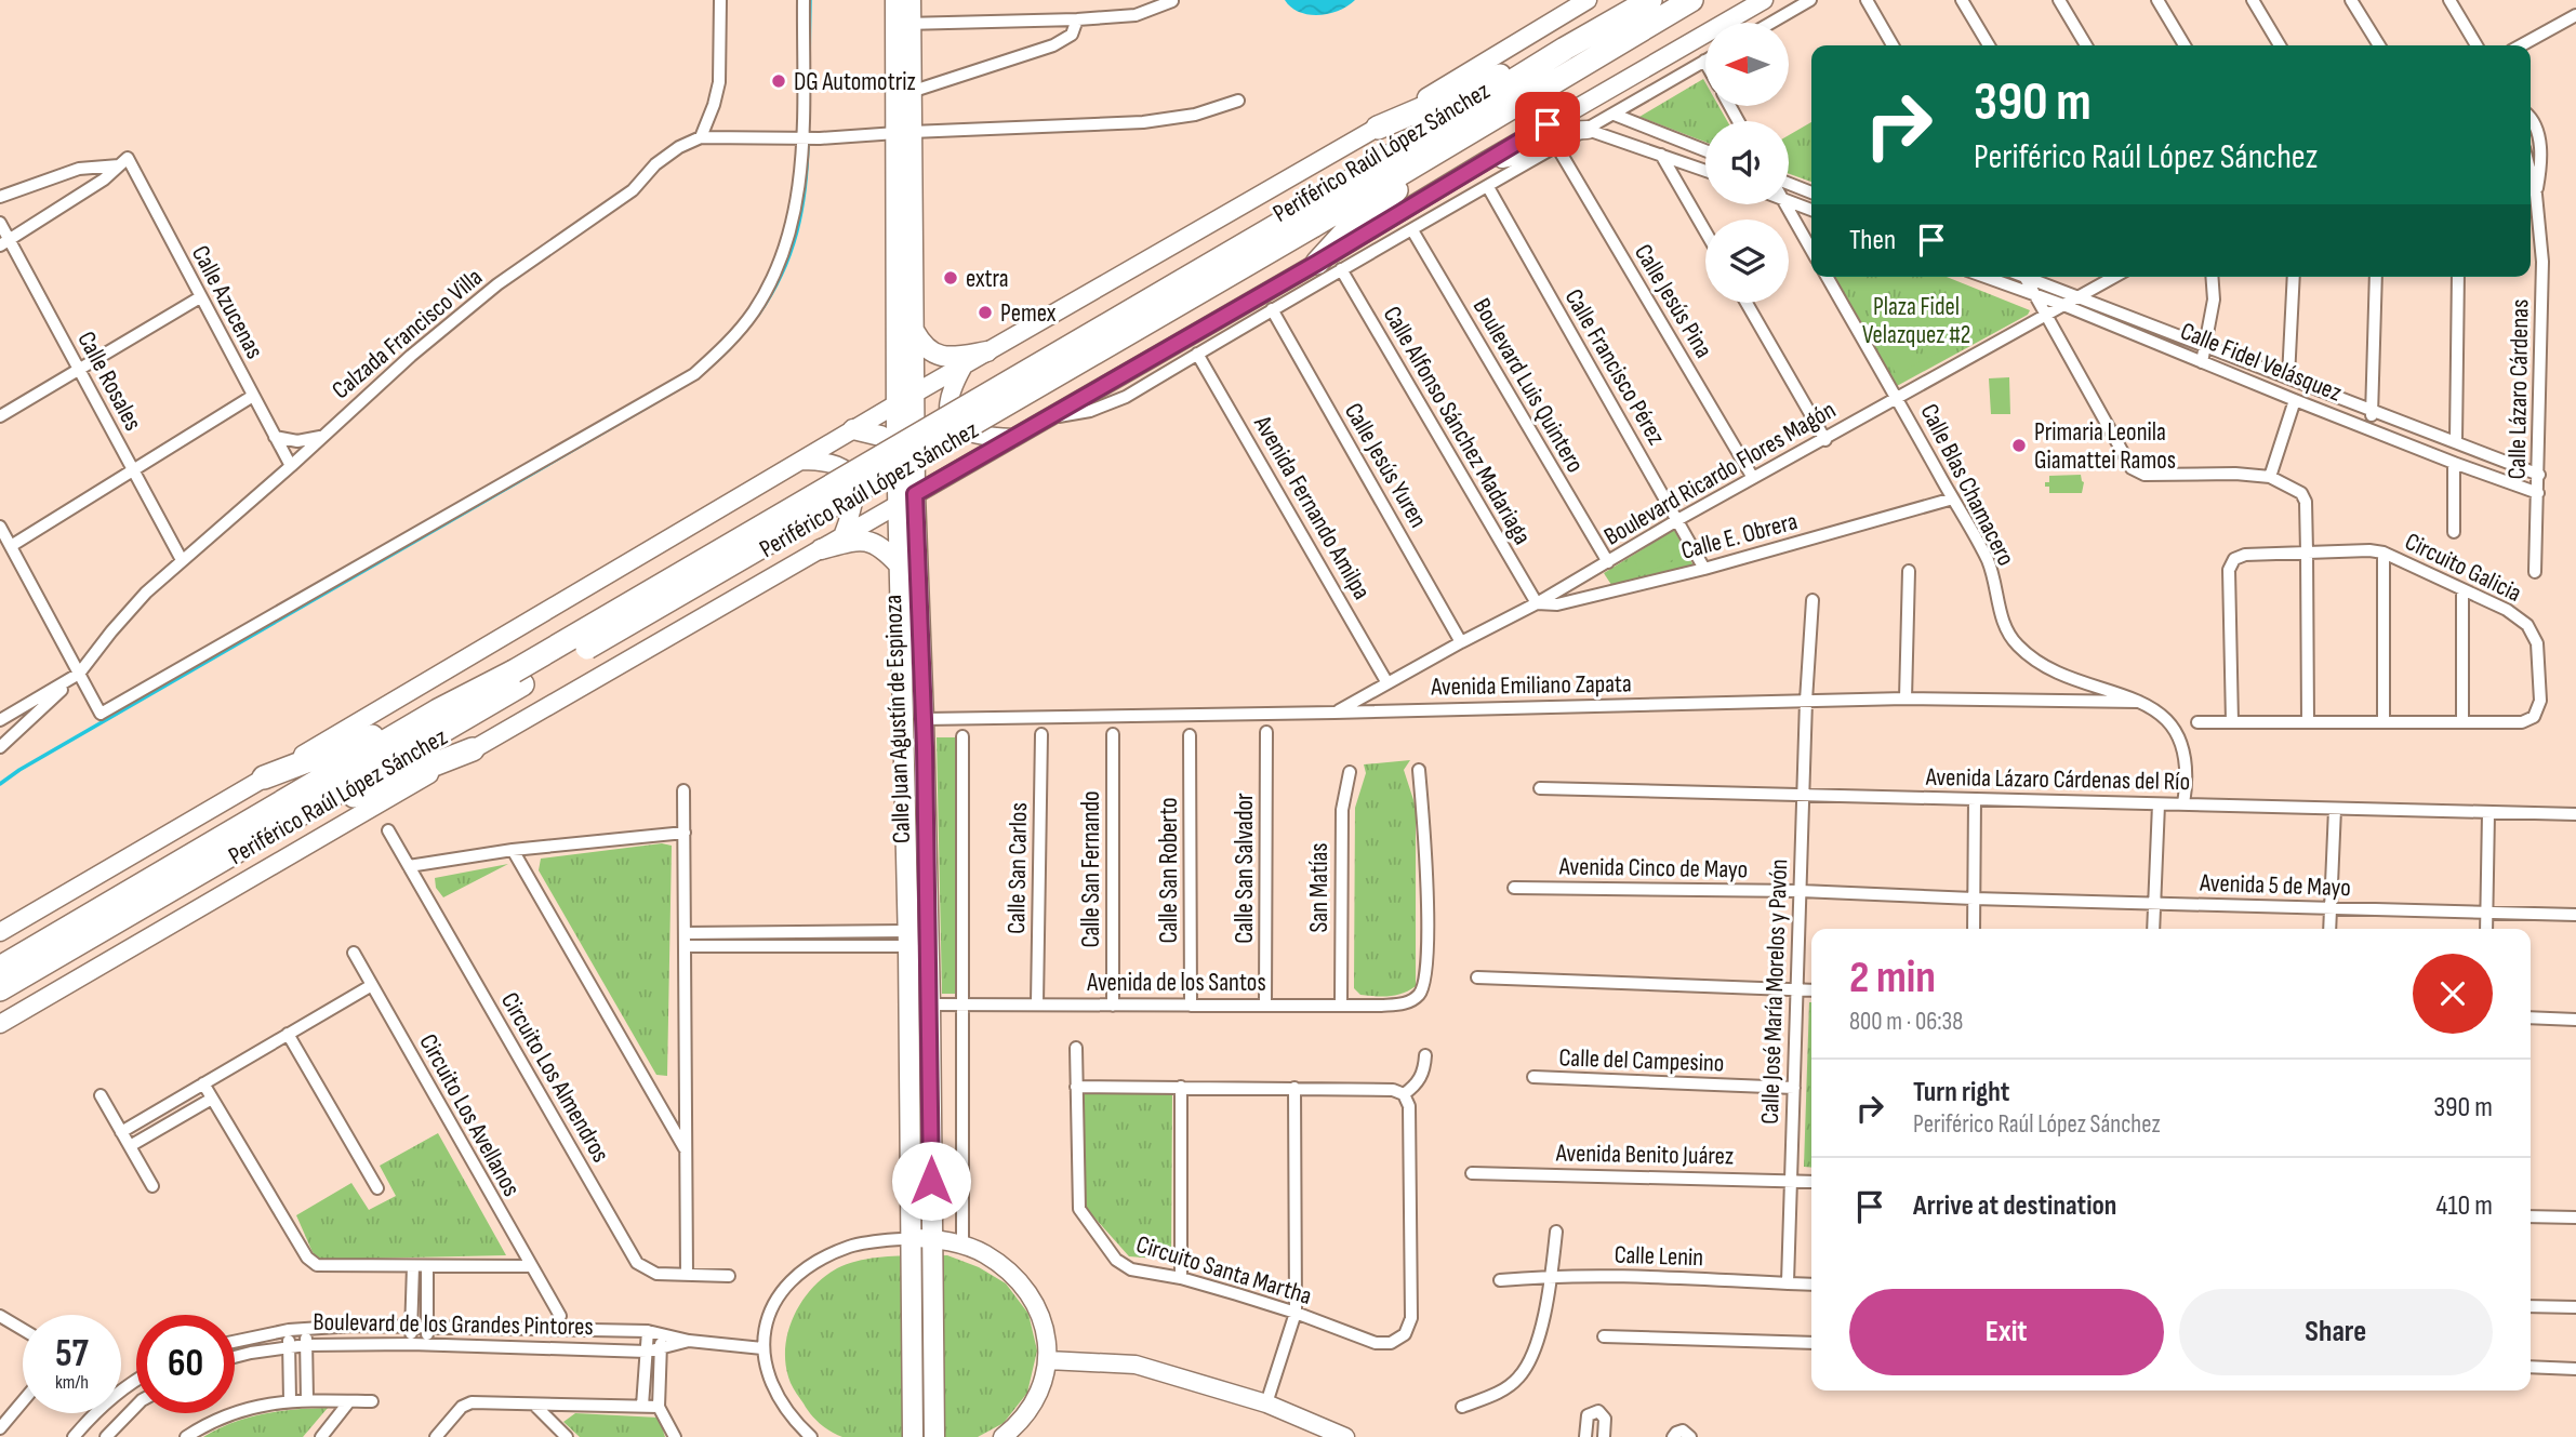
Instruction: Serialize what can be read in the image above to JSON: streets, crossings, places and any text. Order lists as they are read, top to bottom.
{
  "streets": {
    "highway": ["Periférico Raúl López Sánchez"],
    "main road": ["Calle Juan Agustín de Espinoza"],
    "street": [
      "Calle Jesús Pina",
      "Calle Azucenas",
      "Calzada Francisco Villa",
      "Calle Fidel Velásquez",
      "Calle Francisco Pérez",
      "Calle Rosales",
      "Boulevard Luis Quintero",
      "Calle Lázaro Cárdenas",
      "Calle Alfonso Sánchez Madariaga",
      "Calle Jesús Yuren",
      "Boulevard Ricardo Flores Magón",
      "Calle Blas Chamacero",
      "Avenida Fernando Amilpa",
      "Calle E. Obrera",
      "Circuito Galicia",
      "Avenida Emiliano Zapata",
      "Avenida Lázaro Cárdenas del Río",
      "Avenida Cinco de Mayo",
      "Calle San Carlos",
      "Calle San Salvador",
      "Calle San Fernando",
      "Calle San Roberto",
      "Avenida 5 de Mayo",
      "San Matías",
      "Avenida de los Santos",
      "Calle José María Morelos y Pavón",
      "Calle del Campesino",
      "Circuito Los Almendros",
      "Circuito Los Avellanos",
      "Avenida Benito Juárez",
      "Calle Lenin",
      "Circuito Santa Martha",
      "Boulevard de los Grandes Pintores"
    ]
  },
  "crossings": [
    ["Periférico Raúl López Sánchez", "Calle Juan Agustín de Espinoza"],
    ["Calle Jesús Pina", "Boulevard Ricardo Flores Magón"],
    ["Calle Azucenas", "Calzada Francisco Villa"],
    ["Calzada Francisco Villa", "Calle Rosales"],
    ["Calzada Francisco Villa", "Calle Juan Agustín de Espinoza"],
    ["Calle Fidel Velásquez", "Calle Lázaro Cárdenas"],
    ["Calle Fidel Velásquez", "Boulevard Ricardo Flores Magón"],
    ["Calle Francisco Pérez", "Boulevard Ricardo Flores Magón"],
    ["Calle Francisco Pérez", "Calle E. Obrera"],
    ["Boulevard Luis Quintero", "Boulevard Ricardo Flores Magón"],
    ["Calle Alfonso Sánchez Madariaga", "Boulevard Ricardo Flores Magón"],
    ["Calle Alfonso Sánchez Madariaga", "Calle E. Obrera"],
    ["Calle Jesús Yuren", "Boulevard Ricardo Flores Magón"],
    ["Boulevard Ricardo Flores Magón", "Calle Blas Chamacero"],
    ["Boulevard Ricardo Flores Magón", "Avenida Fernando Amilpa"],
    ["Boulevard Ricardo Flores Magón", "Calle E. Obrera"],
    ["Boulevard Ricardo Flores Magón", "Avenida Emiliano Zapata"],
    ["Calle Blas Chamacero", "Calle E. Obrera"],
    ["Calle Blas Chamacero", "Avenida Emiliano Zapata"],
    ["Calle Blas Chamacero", "Avenida Lázaro Cárdenas del Río"],
    ["Avenida Emiliano Zapata", "Calle Juan Agustín de Espinoza"],
    ["Avenida Emiliano Zapata", "Calle José María Morelos y Pavón"],
    ["Calle Juan Agustín de Espinoza", "Avenida de los Santos"],
    ["Avenida Lázaro Cárdenas del Río", "Calle José María Morelos y Pavón"],
    ["Avenida Cinco de Mayo", "Avenida 5 de Mayo"],
    ["Avenida Cinco de Mayo", "Calle José María Morelos y Pavón"],
    ["Calle San Carlos", "Avenida de los Santos"],
    ["Calle San Salvador", "Avenida de los Santos"],
    ["Calle San Fernando", "Avenida de los Santos"],
    ["Calle San Roberto", "Avenida de los Santos"],
    ["San Matías", "Avenida de los Santos"],
    ["Calle José María Morelos y Pavón", "Calle del Campesino"],
    ["Calle José María Morelos y Pavón", "Avenida Benito Juárez"],
    ["Calle José María Morelos y Pavón", "Calle Lenin"]
  ],
  "parks": ["Plaza Fidel Velazquez #2"],
  "places": [
    "DG Automotriz",
    "extra",
    "Pemex",
    "Primaria Leonila Giamattei Ramos"
  ],
  "north": "left",
  "page": {
    "turn": ["390 m", "Periférico Raúl López Sánchez"],
    "then": "Then",
    "heading": ["2 min", "800 m · 06:38"],
    "list": [
      {
        "name": "Turn right",
        "note": "Periférico Raúl López Sánchez",
        "value": "390 m"
      },
      {
        "name": "Arrive at destination",
        "value": "410 m"
      }
    ],
    "buttons": ["Exit", "Share"],
    "speed": "57 km/h",
    "limit": "60"
  }
}
